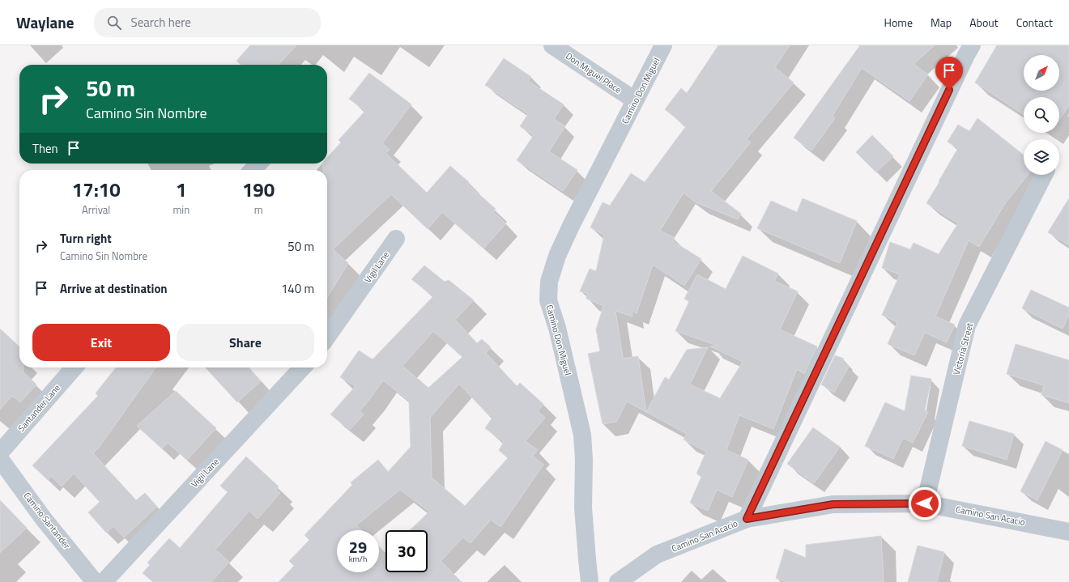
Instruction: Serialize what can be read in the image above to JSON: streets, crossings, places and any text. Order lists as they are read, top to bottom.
{
  "streets": {
    "street": [
      "Don Miguel Place",
      "Camino Don Miguel",
      "Vigil Lane",
      "Victoria Street",
      "Santander Lane",
      "Camino San Acacio",
      "Camino Santander"
    ]
  },
  "crossings": [
    ["Don Miguel Place", "Camino Don Miguel"],
    ["Victoria Street", "Camino San Acacio"]
  ],
  "north": "top right",
  "page": {
    "header": "Waylane",
    "search": "Search here",
    "nav": [
      "Home",
      "Map",
      "About",
      "Contact"
    ],
    "turn": ["50 m", "Camino Sin Nombre"],
    "then": "Then",
    "eta": [
      "17:10",
      "Arrival",
      "1",
      "min",
      "190",
      "m"
    ],
    "list": [
      {
        "name": "Turn right",
        "note": "Camino Sin Nombre",
        "value": "50 m"
      },
      {
        "name": "Arrive at destination",
        "value": "140 m"
      }
    ],
    "buttons": ["Exit", "Share"],
    "speed": "29 km/h",
    "limit": "30"
  }
}
